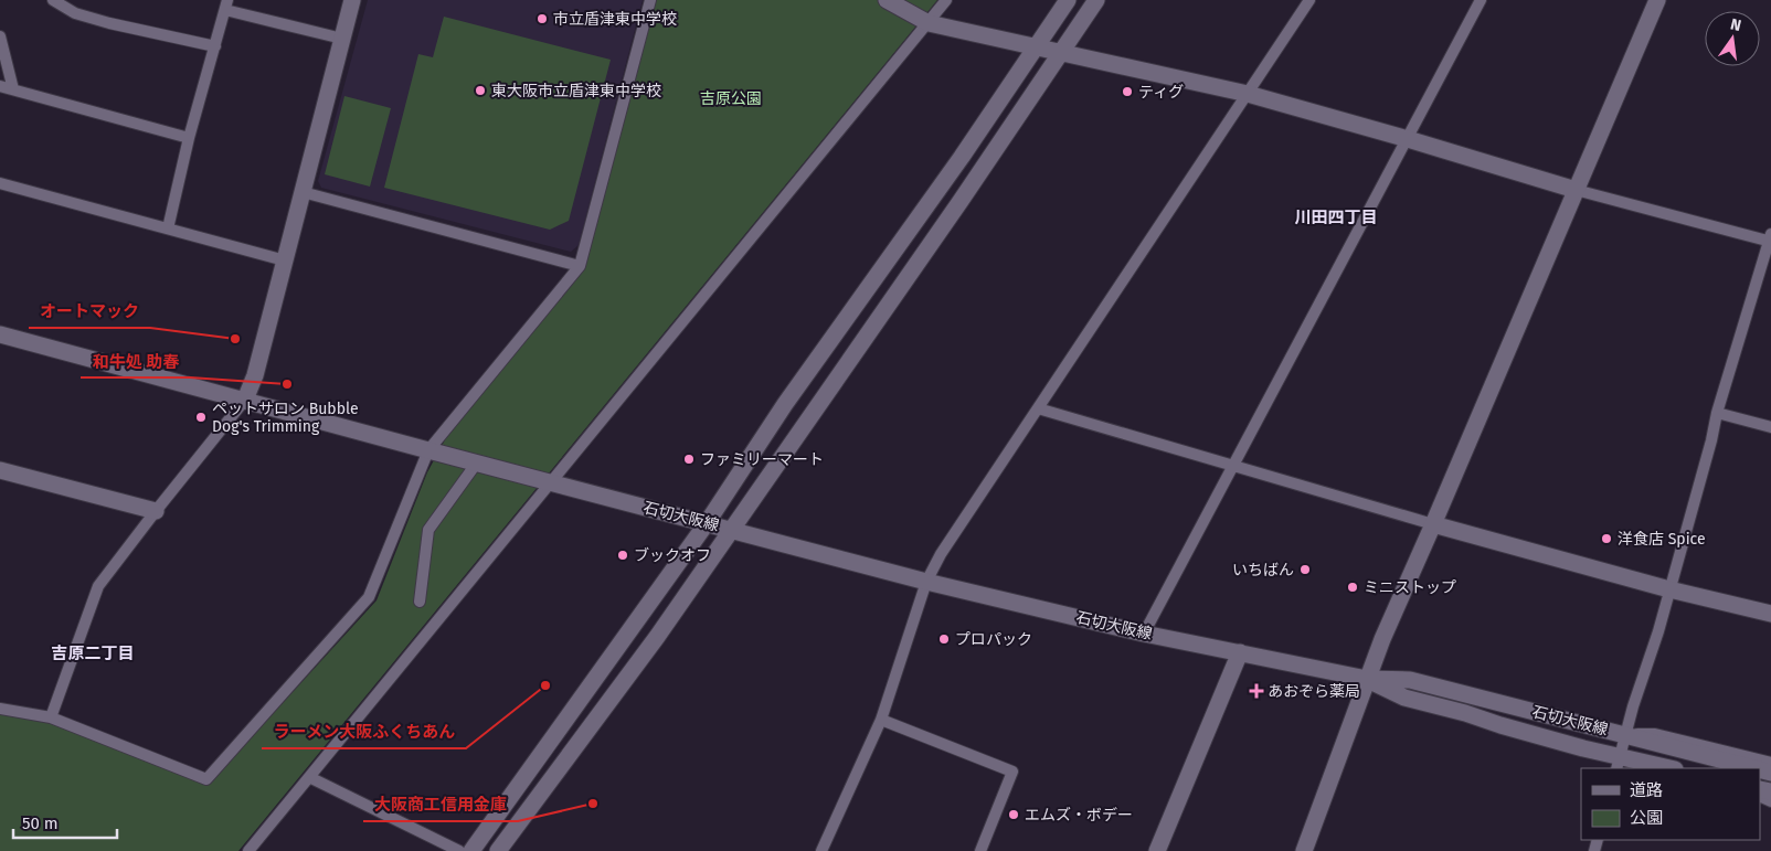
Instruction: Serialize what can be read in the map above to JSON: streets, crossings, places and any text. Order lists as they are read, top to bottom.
{
  "streets": {
    "street": ["石切大阪線"]
  },
  "districts": ["川田四丁目", "吉原二丁目"],
  "parks": ["吉原公園"],
  "places": {
    "other": [
      "市立盾津東中学校",
      "東大阪市立盾津東中学校",
      "ティグ",
      "オートマック",
      "和牛処 助春",
      "ペットサロン Bubble Dog's Trimming",
      "ファミリーマート",
      "洋食店 Spice",
      "ブックオフ",
      "いちばん",
      "ミニストップ",
      "プロパック",
      "ラーメン大阪ふくちあん",
      "大阪商工信用金庫",
      "エムズ・ボデー"
    ],
    "health": ["あおぞら薬局"]
  },
  "legend": ["道路", "公園"],
  "scale_bar": "50 m",
  "north": "top"
}
